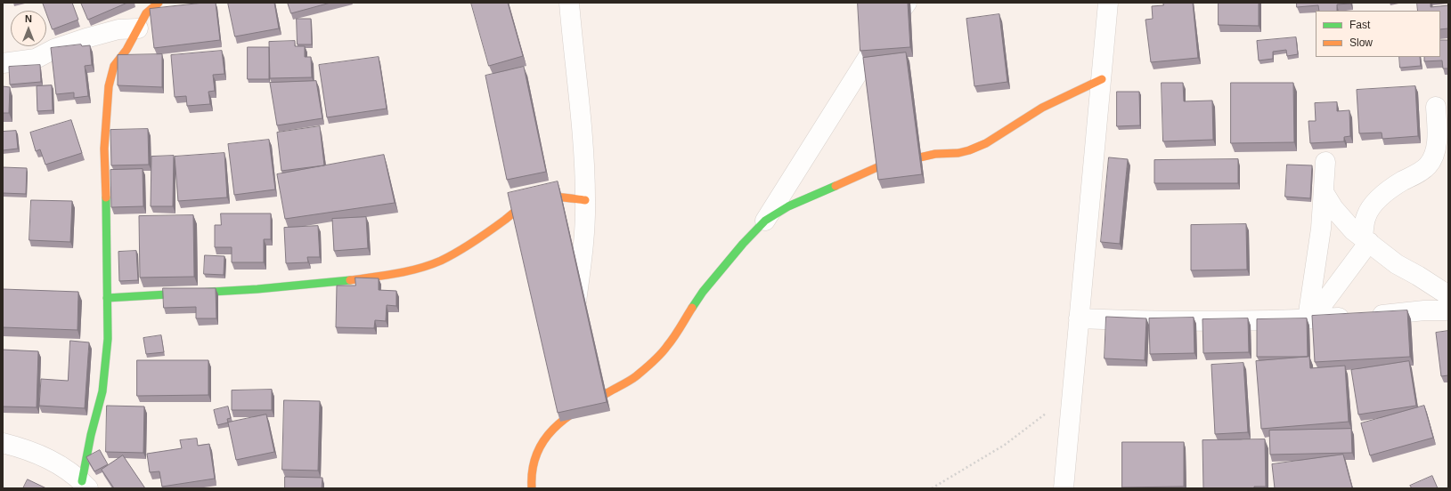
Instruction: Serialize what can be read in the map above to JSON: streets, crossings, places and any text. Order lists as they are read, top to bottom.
{
  "legend": ["Fast", "Slow"],
  "north": "top"
}
